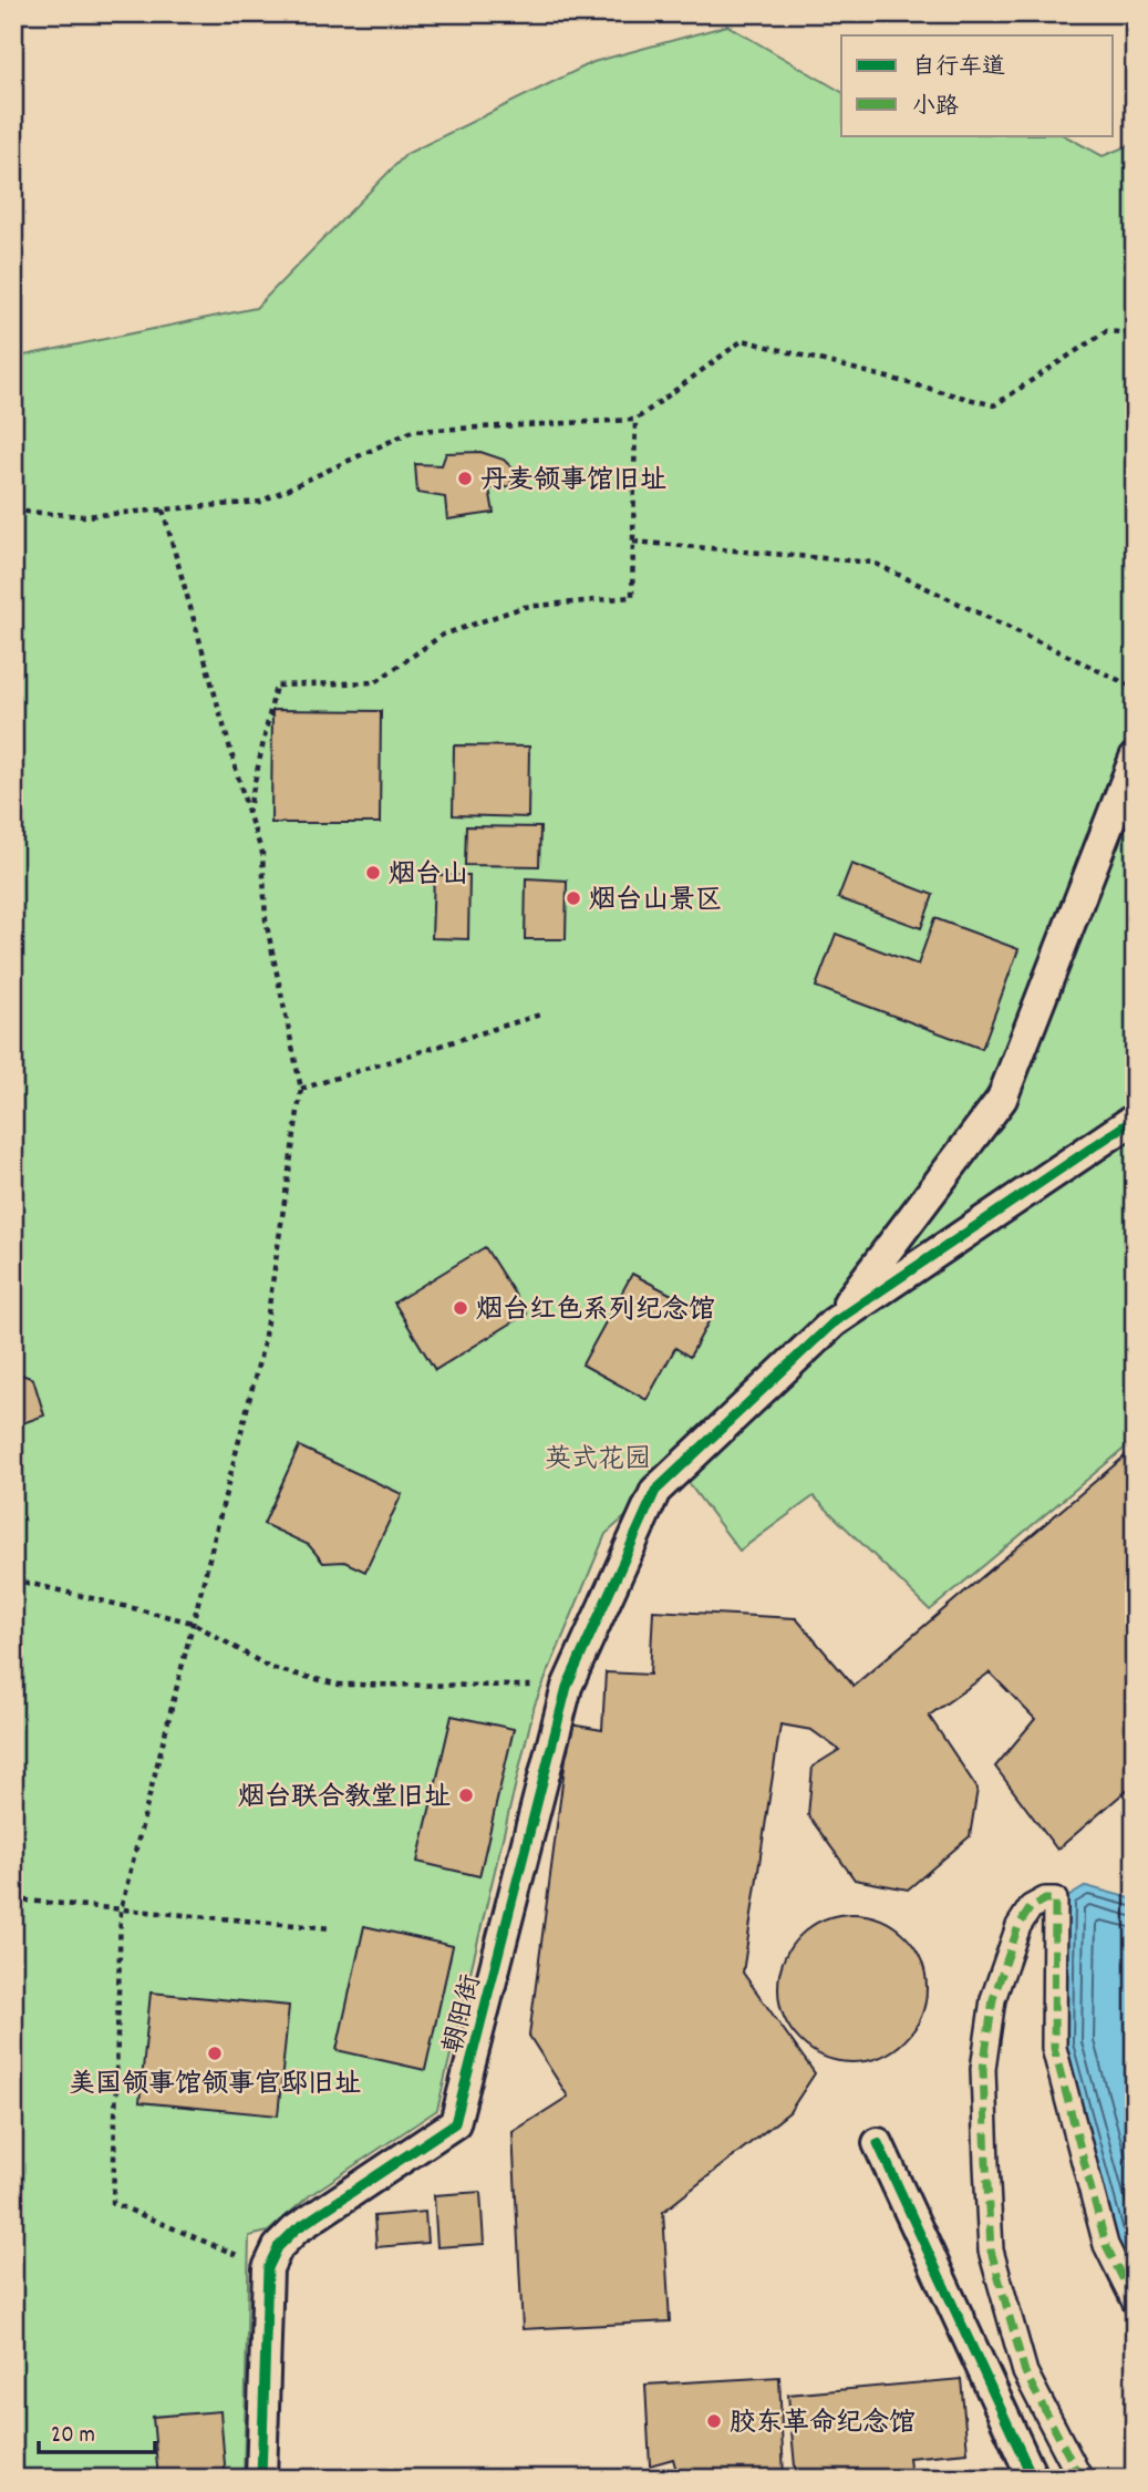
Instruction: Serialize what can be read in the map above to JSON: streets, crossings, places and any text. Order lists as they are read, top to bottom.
{
  "streets": {
    "street": ["朝阳街"]
  },
  "parks": ["英式花园"],
  "places": [
    "丹麦领事馆旧址",
    "烟台山",
    "烟台山景区",
    "烟台红色系列纪念馆",
    "烟台联合教堂旧址",
    "美国领事馆领事官邸旧址",
    "胶东革命纪念馆"
  ],
  "legend": ["自行车道", "小路"],
  "scale_bar": "20 m"
}
